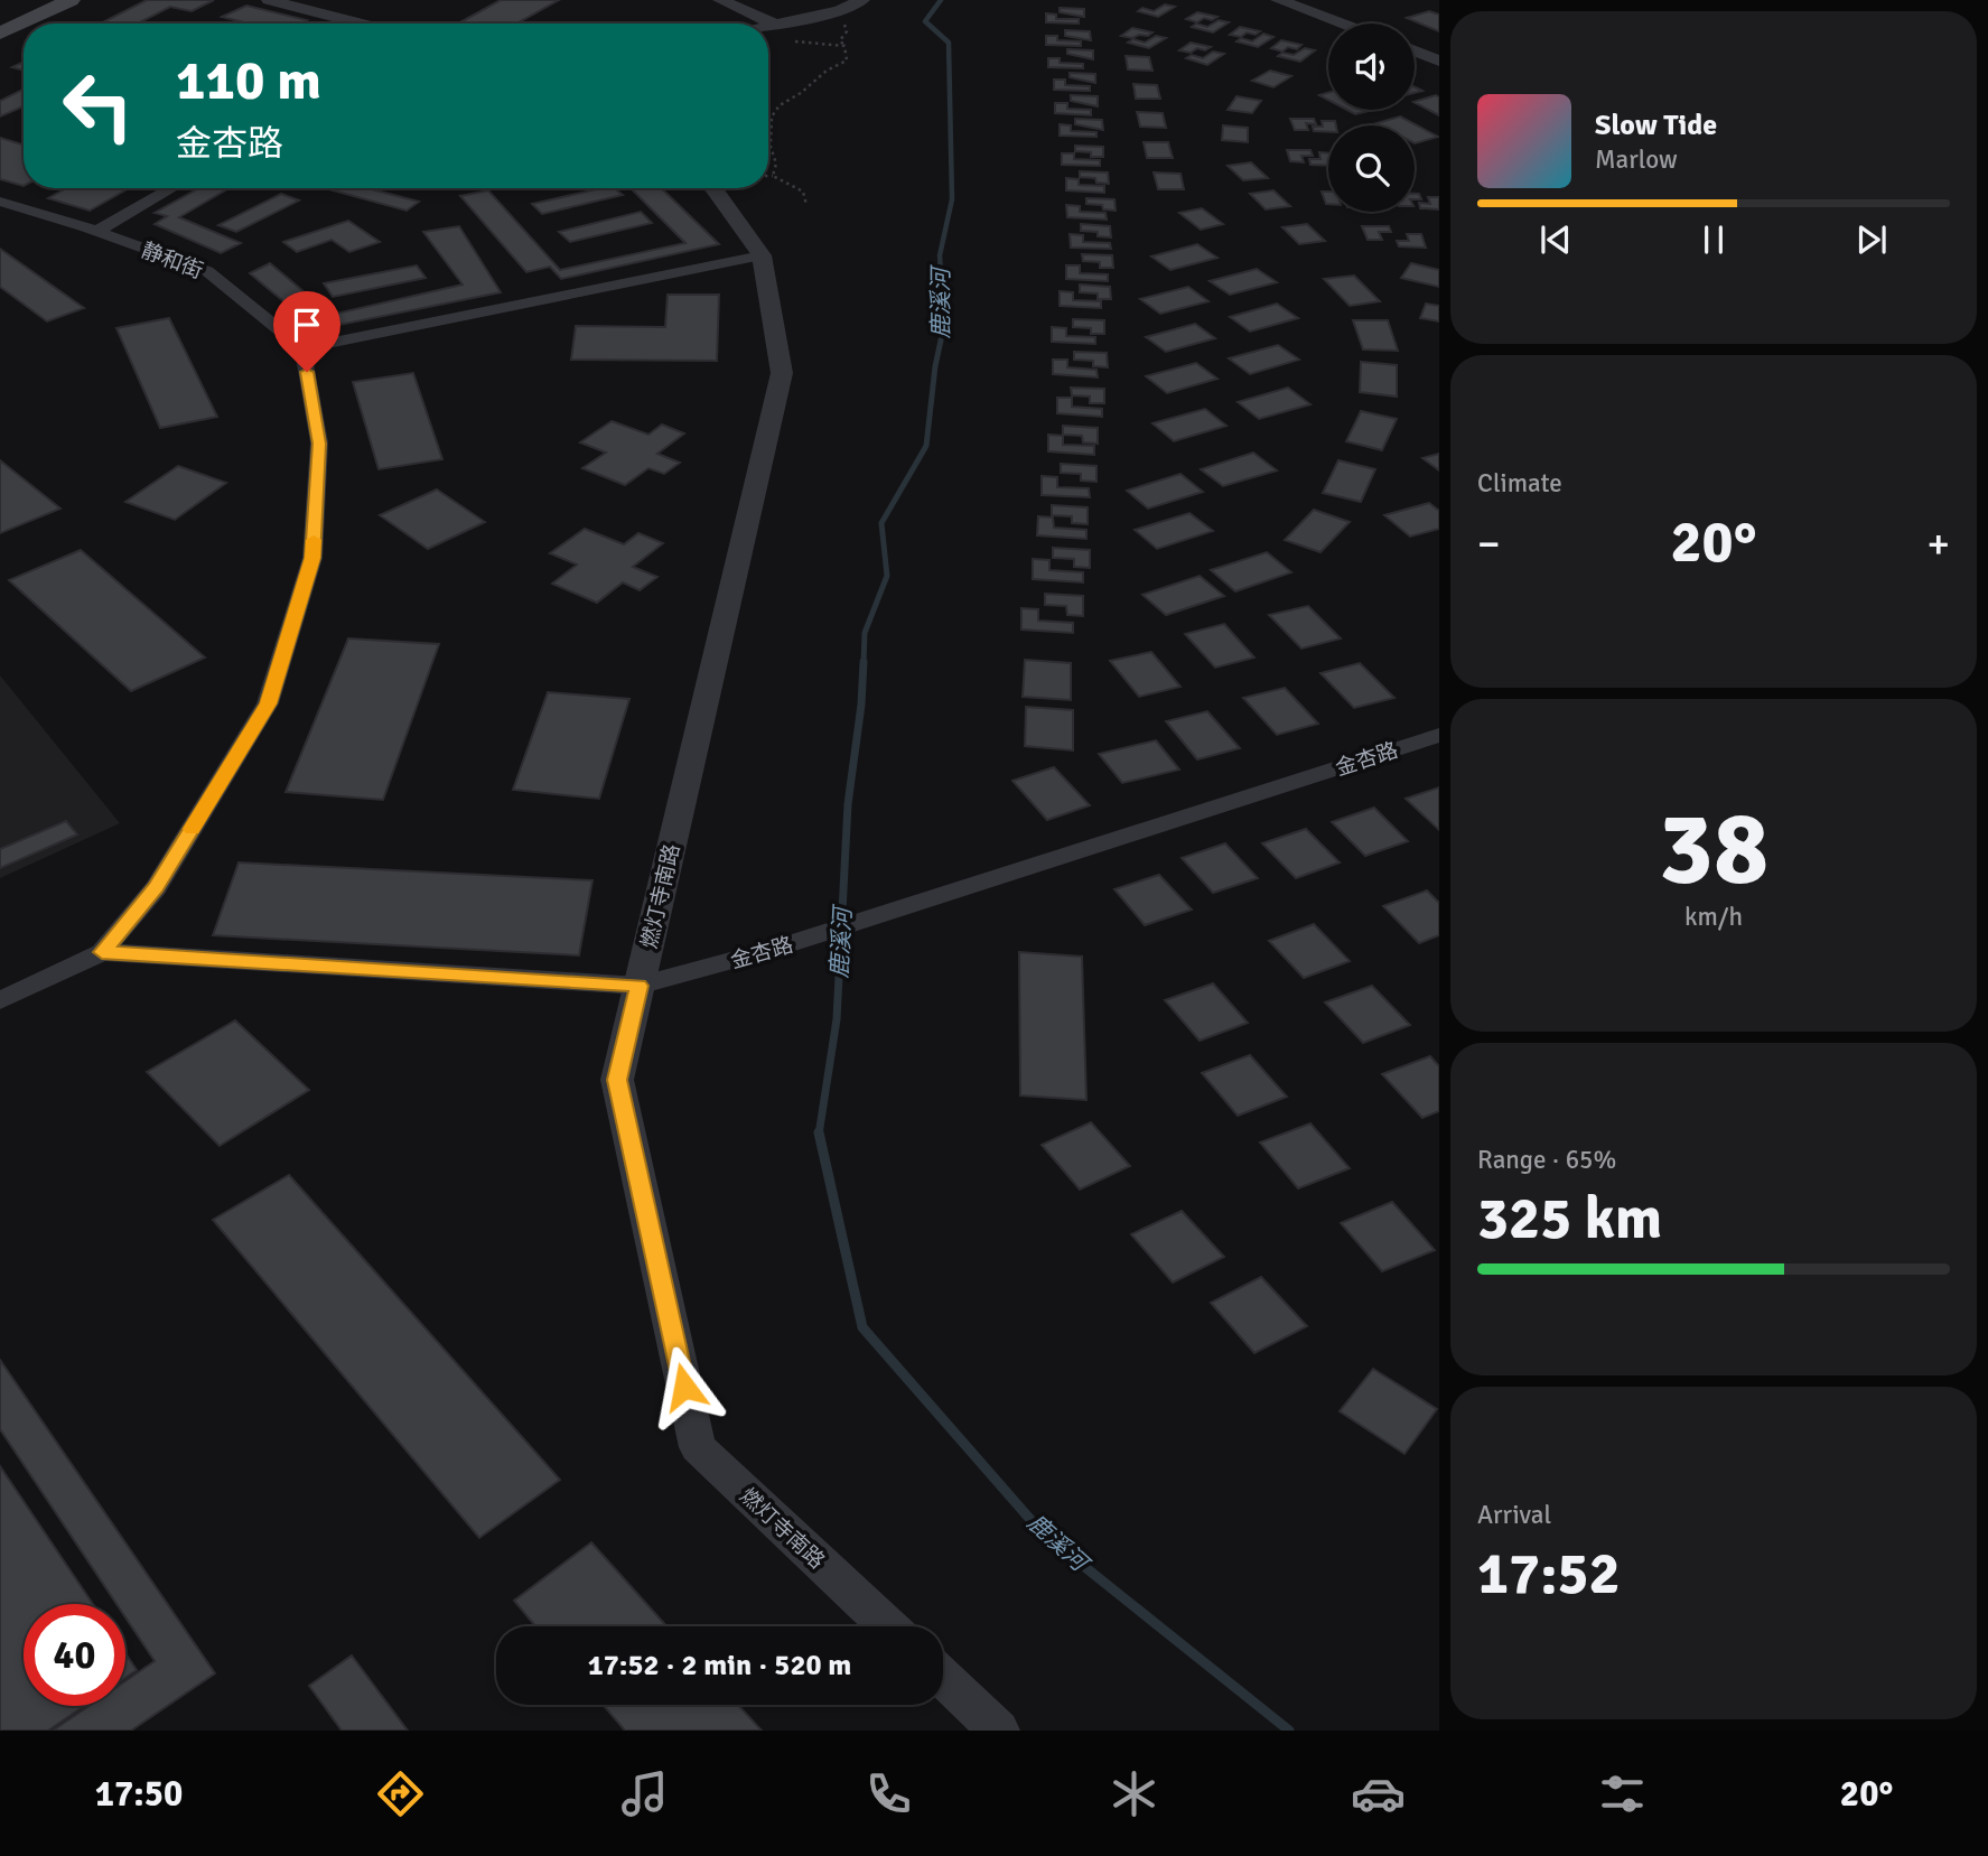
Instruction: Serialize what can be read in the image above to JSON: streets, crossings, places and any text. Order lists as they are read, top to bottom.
{
  "streets": {
    "street": ["静和街", "金杏路", "燃灯寺南路"]
  },
  "crossings": [
    ["金杏路", "燃灯寺南路"]
  ],
  "water": ["鹿溪河"],
  "page": {
    "turn": ["110 m", "金杏路"],
    "song": ["Slow Tide", "Marlow"],
    "tile": [
      "Climate",
      ["38", "km/h"],
      ["Range · 65%", "325 km"],
      ["Arrival", "17:52"]
    ],
    "heat": ["−", "20°", "+"],
    "limit": "40",
    "trip": "17:52 · 2 min · 520 m",
    "tabs": ["17:50", "20°"]
  }
}
